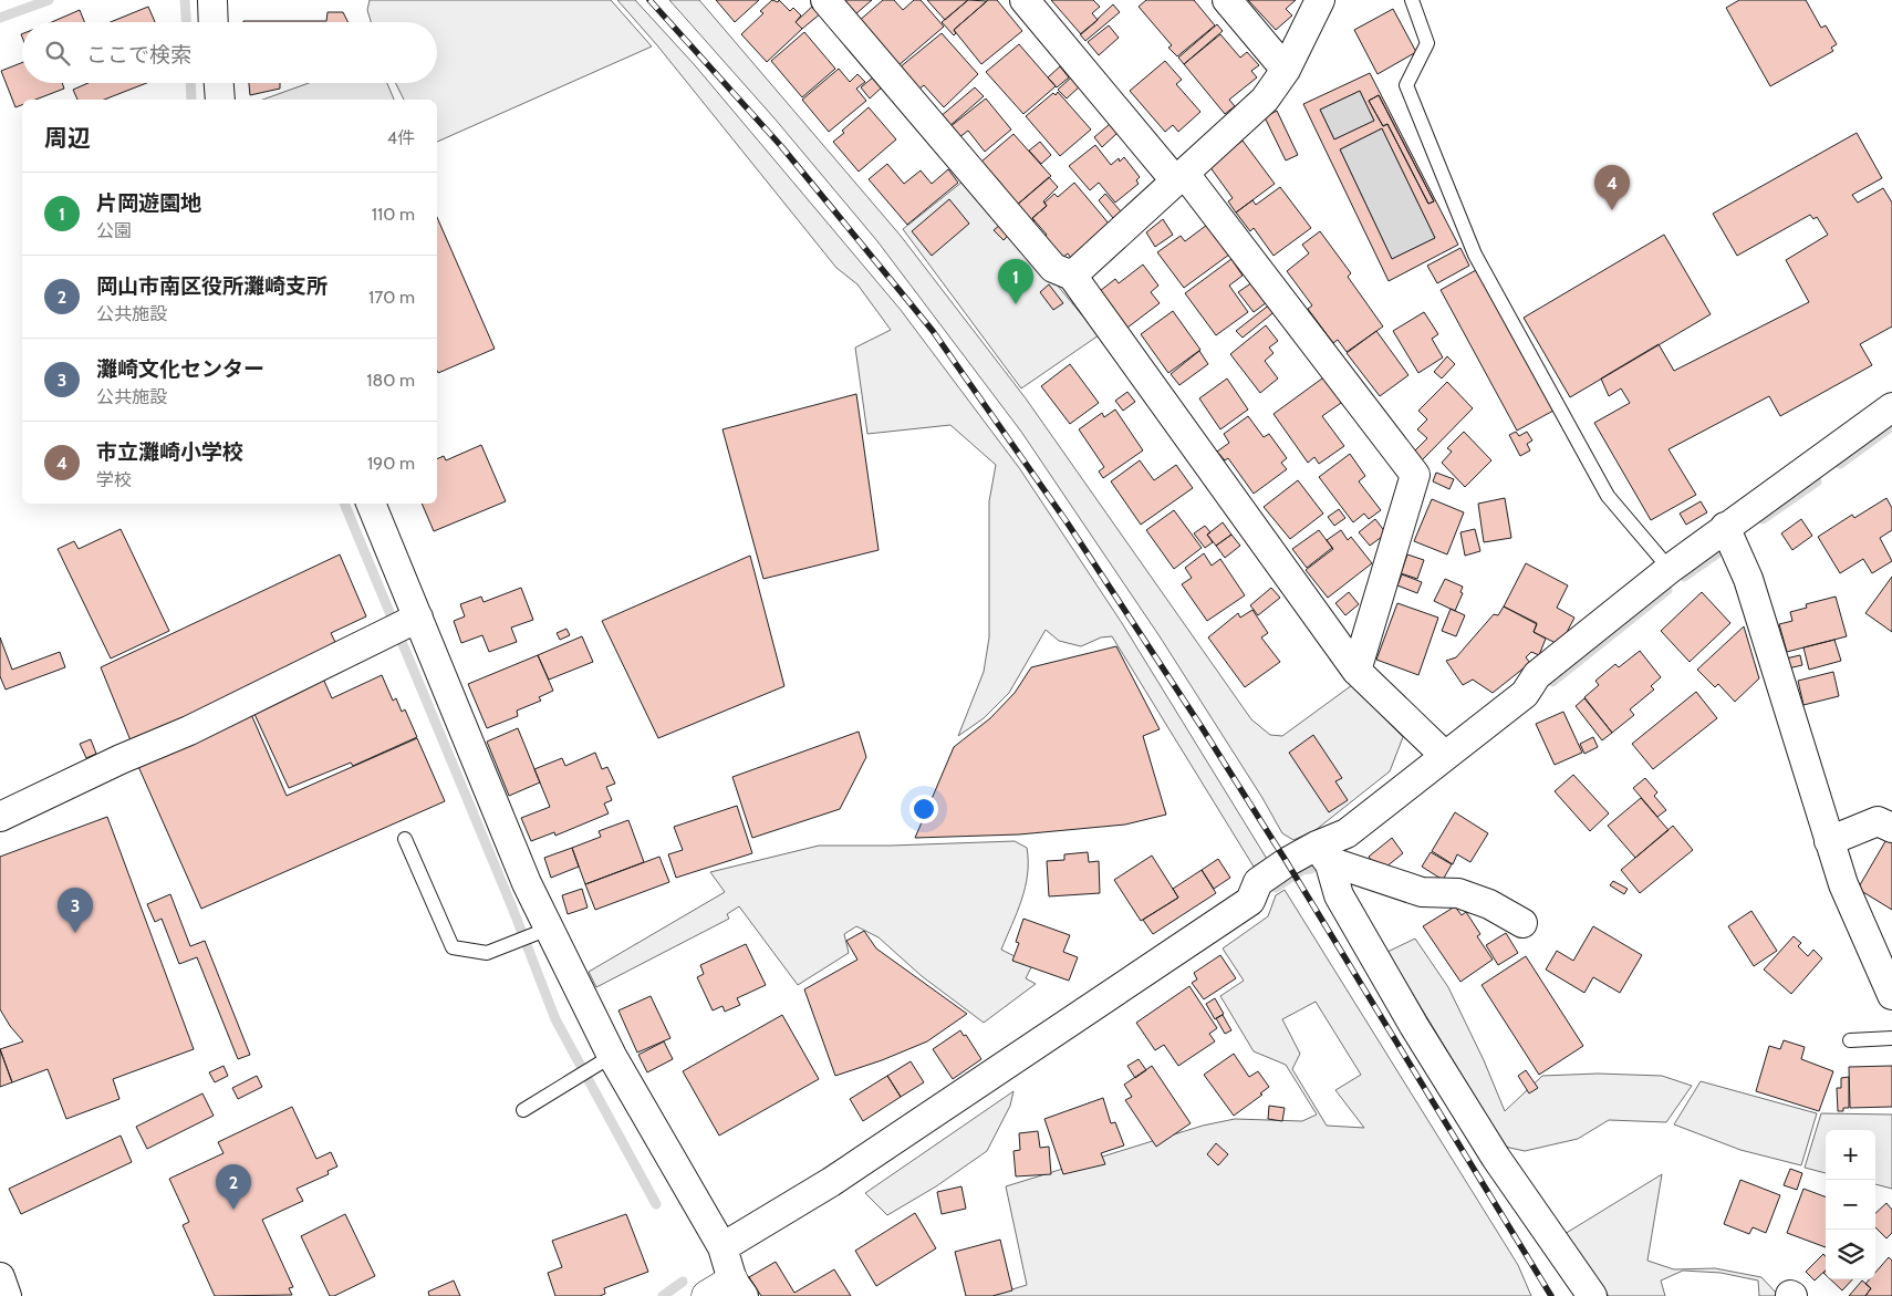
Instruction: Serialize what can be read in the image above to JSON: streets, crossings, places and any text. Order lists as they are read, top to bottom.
{
  "page": {
    "search": "ここで検索",
    "heading": ["周辺", "4件"],
    "pins": [
      "4",
      "1",
      "3",
      "2"
    ],
    "list": [
      {
        "mark": "1",
        "name": "片岡遊園地",
        "note": "公園",
        "value": "110 m"
      },
      {
        "mark": "2",
        "name": "岡山市南区役所灘崎支所",
        "note": "公共施設",
        "value": "170 m"
      },
      {
        "mark": "3",
        "name": "灘崎文化センター",
        "note": "公共施設",
        "value": "180 m"
      },
      {
        "mark": "4",
        "name": "市立灘崎小学校",
        "note": "学校",
        "value": "190 m"
      }
    ],
    "map_buttons": ["+", "−"]
  }
}
